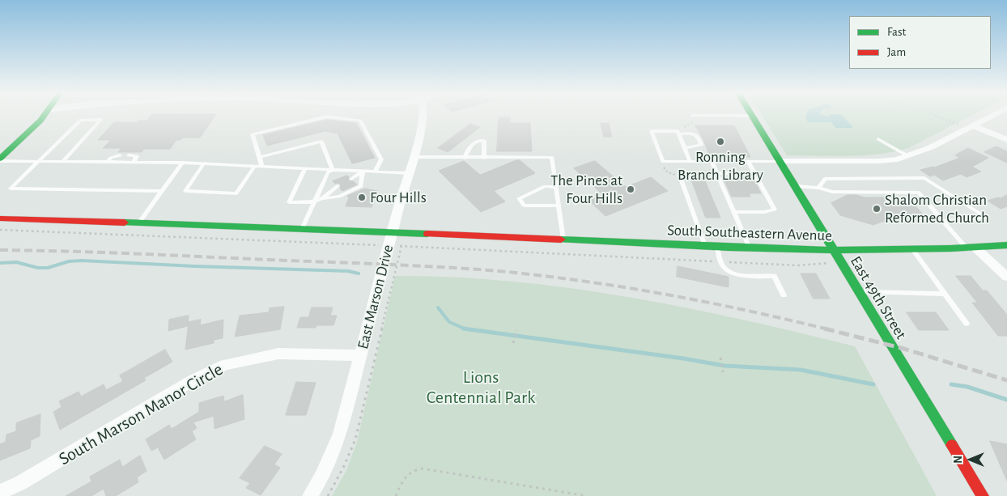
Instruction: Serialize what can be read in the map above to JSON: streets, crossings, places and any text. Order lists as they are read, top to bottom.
{
  "streets": {
    "main road": ["South Southeastern Avenue", "East 49th Street"],
    "street": ["East Marson Drive", "South Marson Manor Circle"]
  },
  "crossings": [
    ["South Southeastern Avenue", "East Marson Drive"],
    ["South Southeastern Avenue", "East 49th Street"],
    ["East Marson Drive", "South Marson Manor Circle"]
  ],
  "parks": ["Lions Centennial Park"],
  "places": [
    "Ronning Branch Library",
    "The Pines at Four Hills",
    "Four Hills",
    "Shalom Christian Reformed Church"
  ],
  "legend": ["Fast", "Jam"],
  "north": "left"
}
